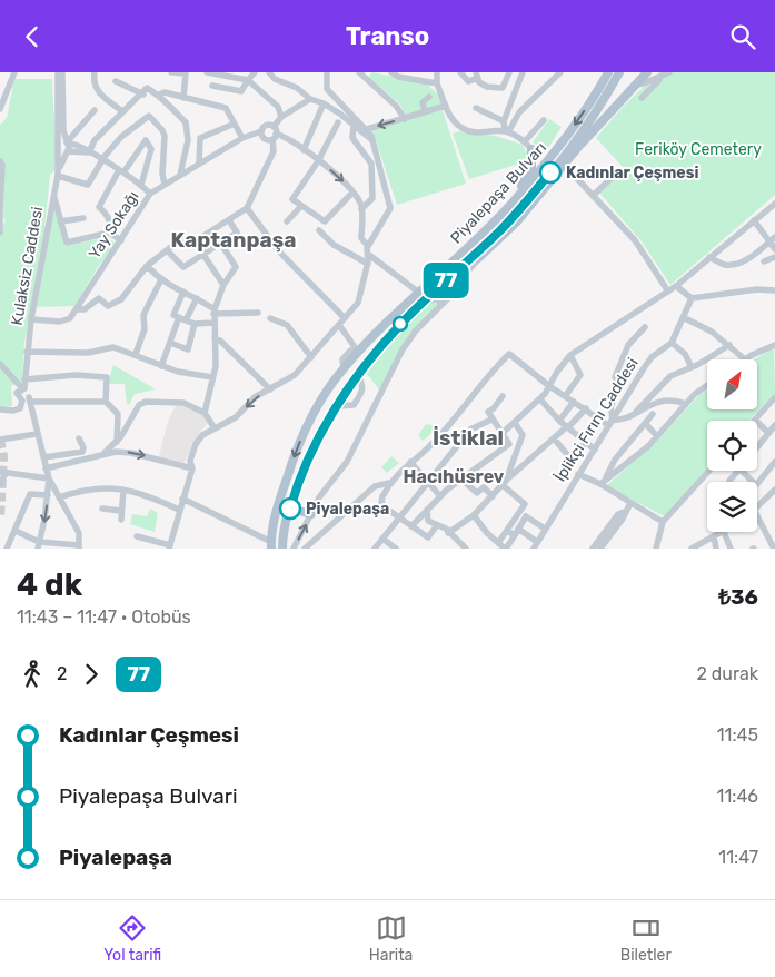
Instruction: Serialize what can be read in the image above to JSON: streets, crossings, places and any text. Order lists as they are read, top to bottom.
{
  "streets": {
    "main road": ["Piyalepaşa Bulvarı"],
    "street": ["Yay Sokağı", "Kulaksiz Caddesi", "İplikçi Fırını Caddesi"]
  },
  "districts": ["Kaptanpaşa", "İstiklal", "Hacıhüsrev"],
  "parks": ["Feriköy Cemetery"],
  "places": ["Kadınlar Çeşmesi", "Piyalepaşa"],
  "lines": ["bus line 77"],
  "north": "top right",
  "page": {
    "header": "Transo",
    "on_map": "77",
    "heading": ["4 dk", "11:43 – 11:47 · Otobüs", "₺36"],
    "legs": ["2", "77", "2 durak"],
    "list": [
      {
        "name": "Kadınlar Çeşmesi",
        "value": "11:45"
      },
      {
        "name": "Piyalepaşa Bulvari",
        "value": "11:46"
      },
      {
        "name": "Piyalepaşa",
        "value": "11:47"
      }
    ],
    "tabs": ["Yol tarifi", "Harita", "Biletler"]
  }
}
